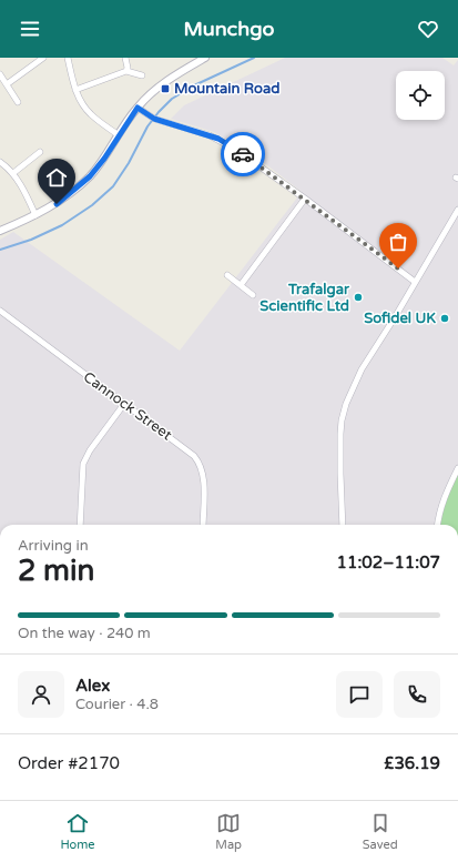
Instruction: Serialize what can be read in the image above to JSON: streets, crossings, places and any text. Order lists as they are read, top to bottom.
{
  "streets": {
    "street": ["Cannock Street"]
  },
  "places": {
    "transit": ["Mountain Road"],
    "other": ["Trafalgar Scientific Ltd", "Sofidel UK"]
  },
  "page": {
    "header": "Munchgo",
    "heading": ["2 min", "Arriving in", "11:02–11:07"],
    "panel": [
      "Alex",
      "Courier · 4.8",
      "Order #2170",
      "£36.19"
    ],
    "bar": "On the way · 240 m",
    "tabs": ["Home", "Map", "Saved"]
  }
}
